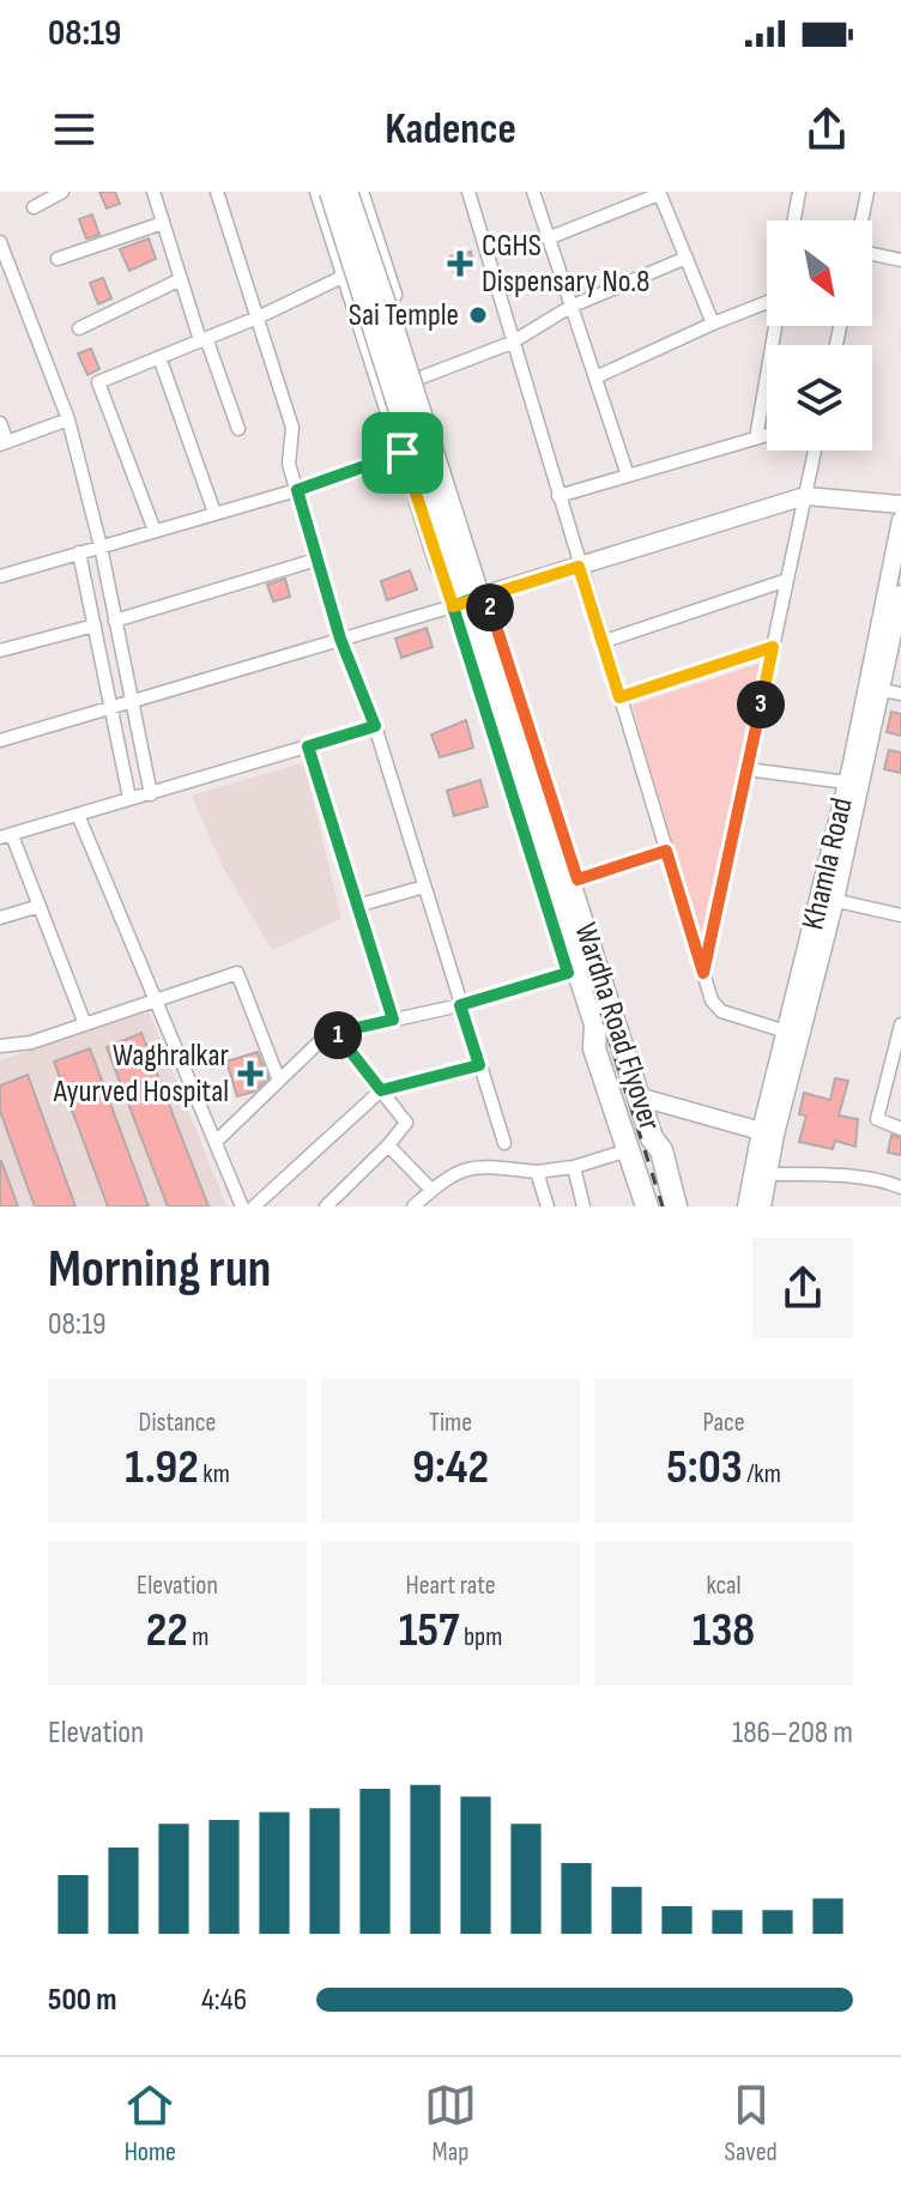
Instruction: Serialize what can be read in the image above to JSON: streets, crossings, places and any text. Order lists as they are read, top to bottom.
{
  "streets": {
    "highway": ["Wardha Road Flyover"],
    "street": ["Khamla Road"]
  },
  "places": {
    "health": ["CGHS Dispensary No.8", "Waghralkar Ayurved Hospital"],
    "other": ["Sai Temple"]
  },
  "north": "bottom right",
  "page": {
    "status": "08:19",
    "header": "Kadence",
    "pins": ["2", "3", "1"],
    "heading": ["Morning run", "08:19"],
    "stats": [
      ["Distance", "1.92 km"],
      ["Time", "9:42"],
      ["Pace", "5:03 /km"],
      ["Elevation", "22 m"],
      ["Heart rate", "157 bpm"],
      ["kcal", "138"]
    ],
    "chart": ["Elevation", "186–208 m"],
    "list": [
      {
        "name": "500 m",
        "note": "4:46"
      }
    ],
    "tabs": ["Home", "Map", "Saved"]
  }
}
